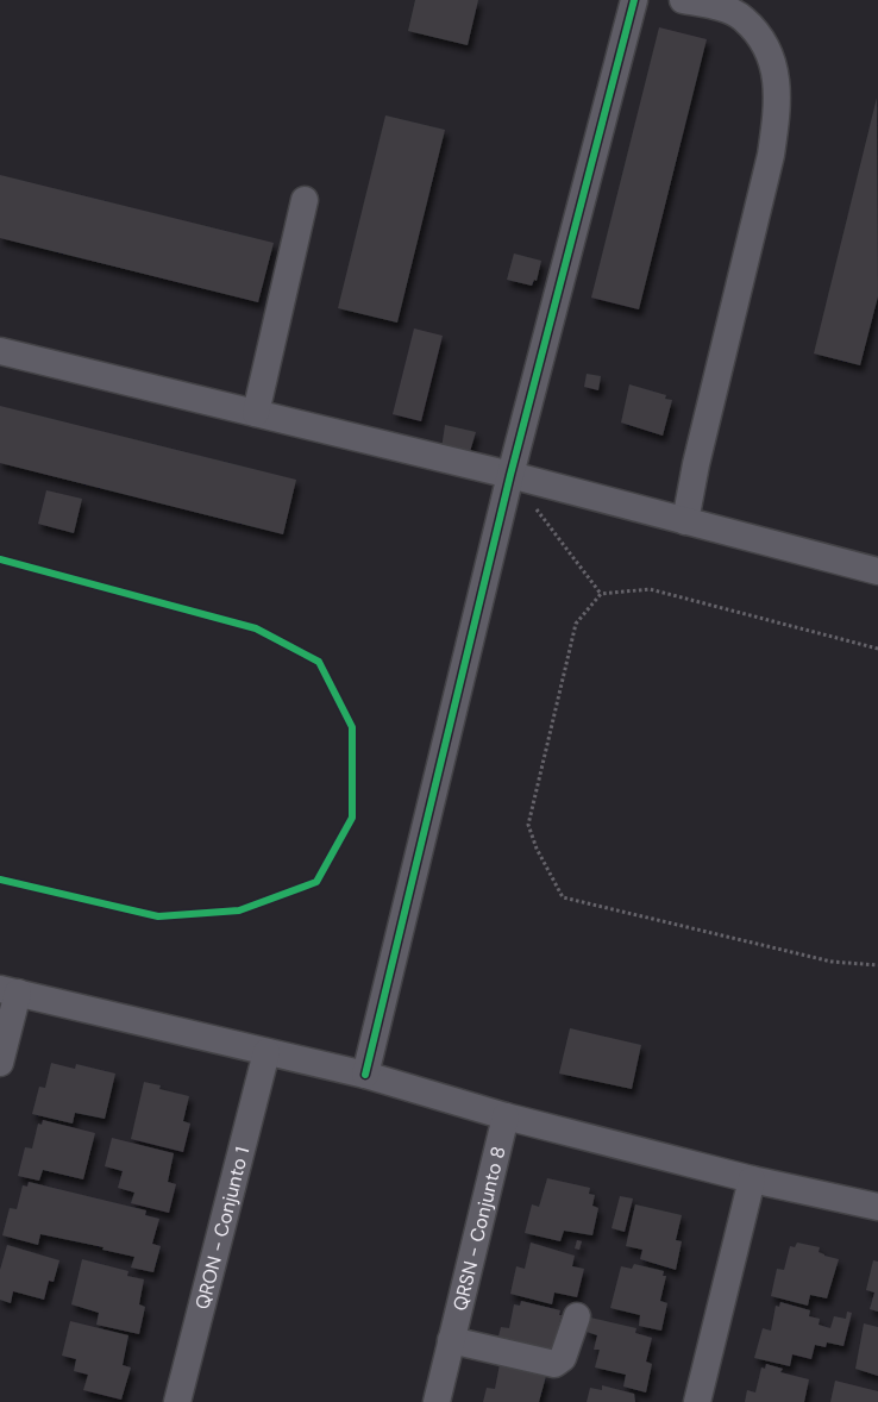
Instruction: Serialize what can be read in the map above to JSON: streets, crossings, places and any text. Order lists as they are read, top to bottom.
{
  "streets": {
    "street": ["QRON - Conjunto 1", "QRSN - Conjunto 8"]
  }
}
